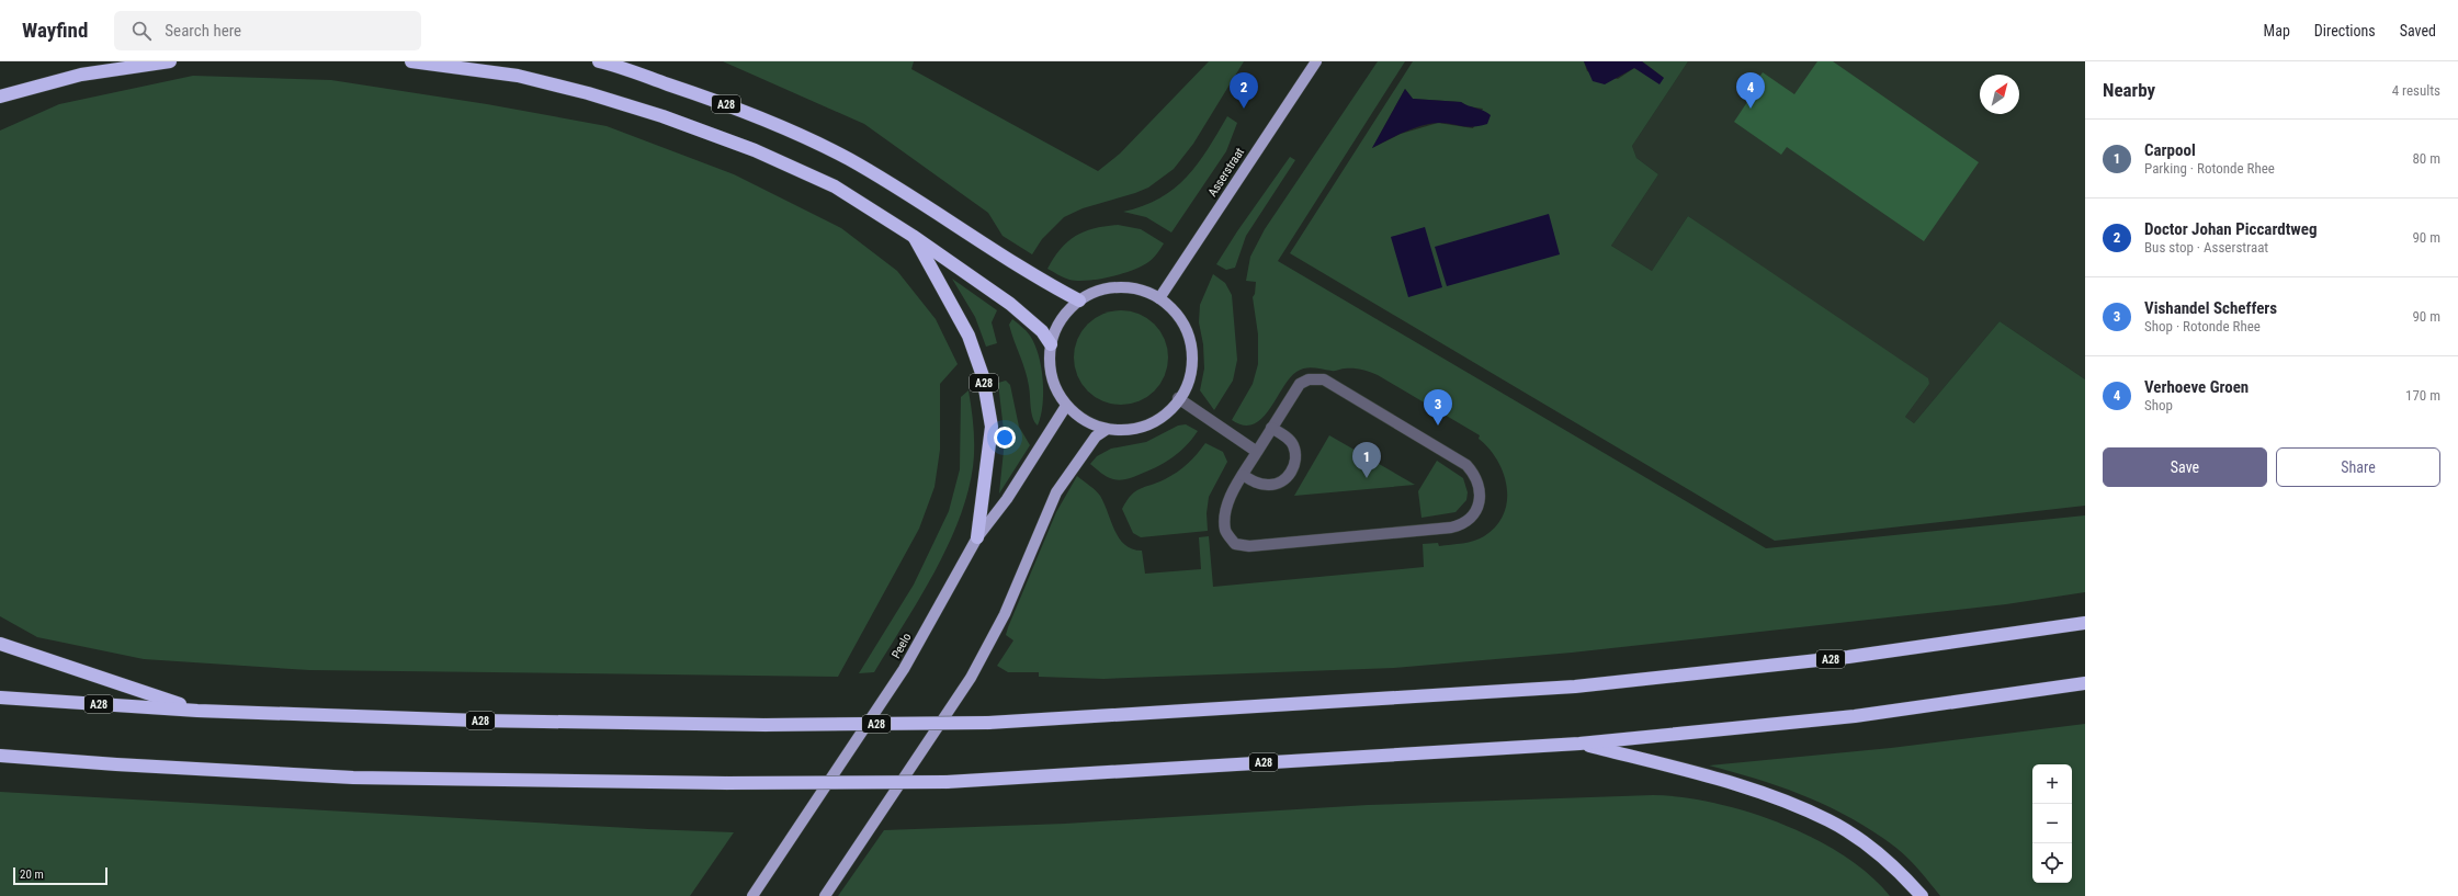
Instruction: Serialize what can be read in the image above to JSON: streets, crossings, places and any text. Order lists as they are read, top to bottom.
{
  "streets": {
    "highway": ["A28"],
    "main road": ["Asserstraat", "Peelo"]
  },
  "crossings": [
    ["A28", "Asserstraat"],
    ["A28", "Peelo"],
    ["Asserstraat", "Peelo"]
  ],
  "scale_bar": "20 m",
  "north": "top right",
  "page": {
    "header": "Wayfind",
    "search": "Search here",
    "nav": ["Map", "Directions", "Saved"],
    "heading": ["Nearby", "4 results"],
    "pins": [
      "2",
      "4",
      "3",
      "1"
    ],
    "list": [
      {
        "mark": "1",
        "name": "Carpool",
        "note": "Parking · Rotonde Rhee",
        "value": "80 m"
      },
      {
        "mark": "2",
        "name": "Doctor Johan Piccardtweg",
        "note": "Bus stop · Asserstraat",
        "value": "90 m"
      },
      {
        "mark": "3",
        "name": "Vishandel Scheffers",
        "note": "Shop · Rotonde Rhee",
        "value": "90 m"
      },
      {
        "mark": "4",
        "name": "Verhoeve Groen",
        "note": "Shop",
        "value": "170 m"
      }
    ],
    "buttons": ["Save", "Share"],
    "map_buttons": ["+", "−"],
    "scale": "20 m"
  }
}
